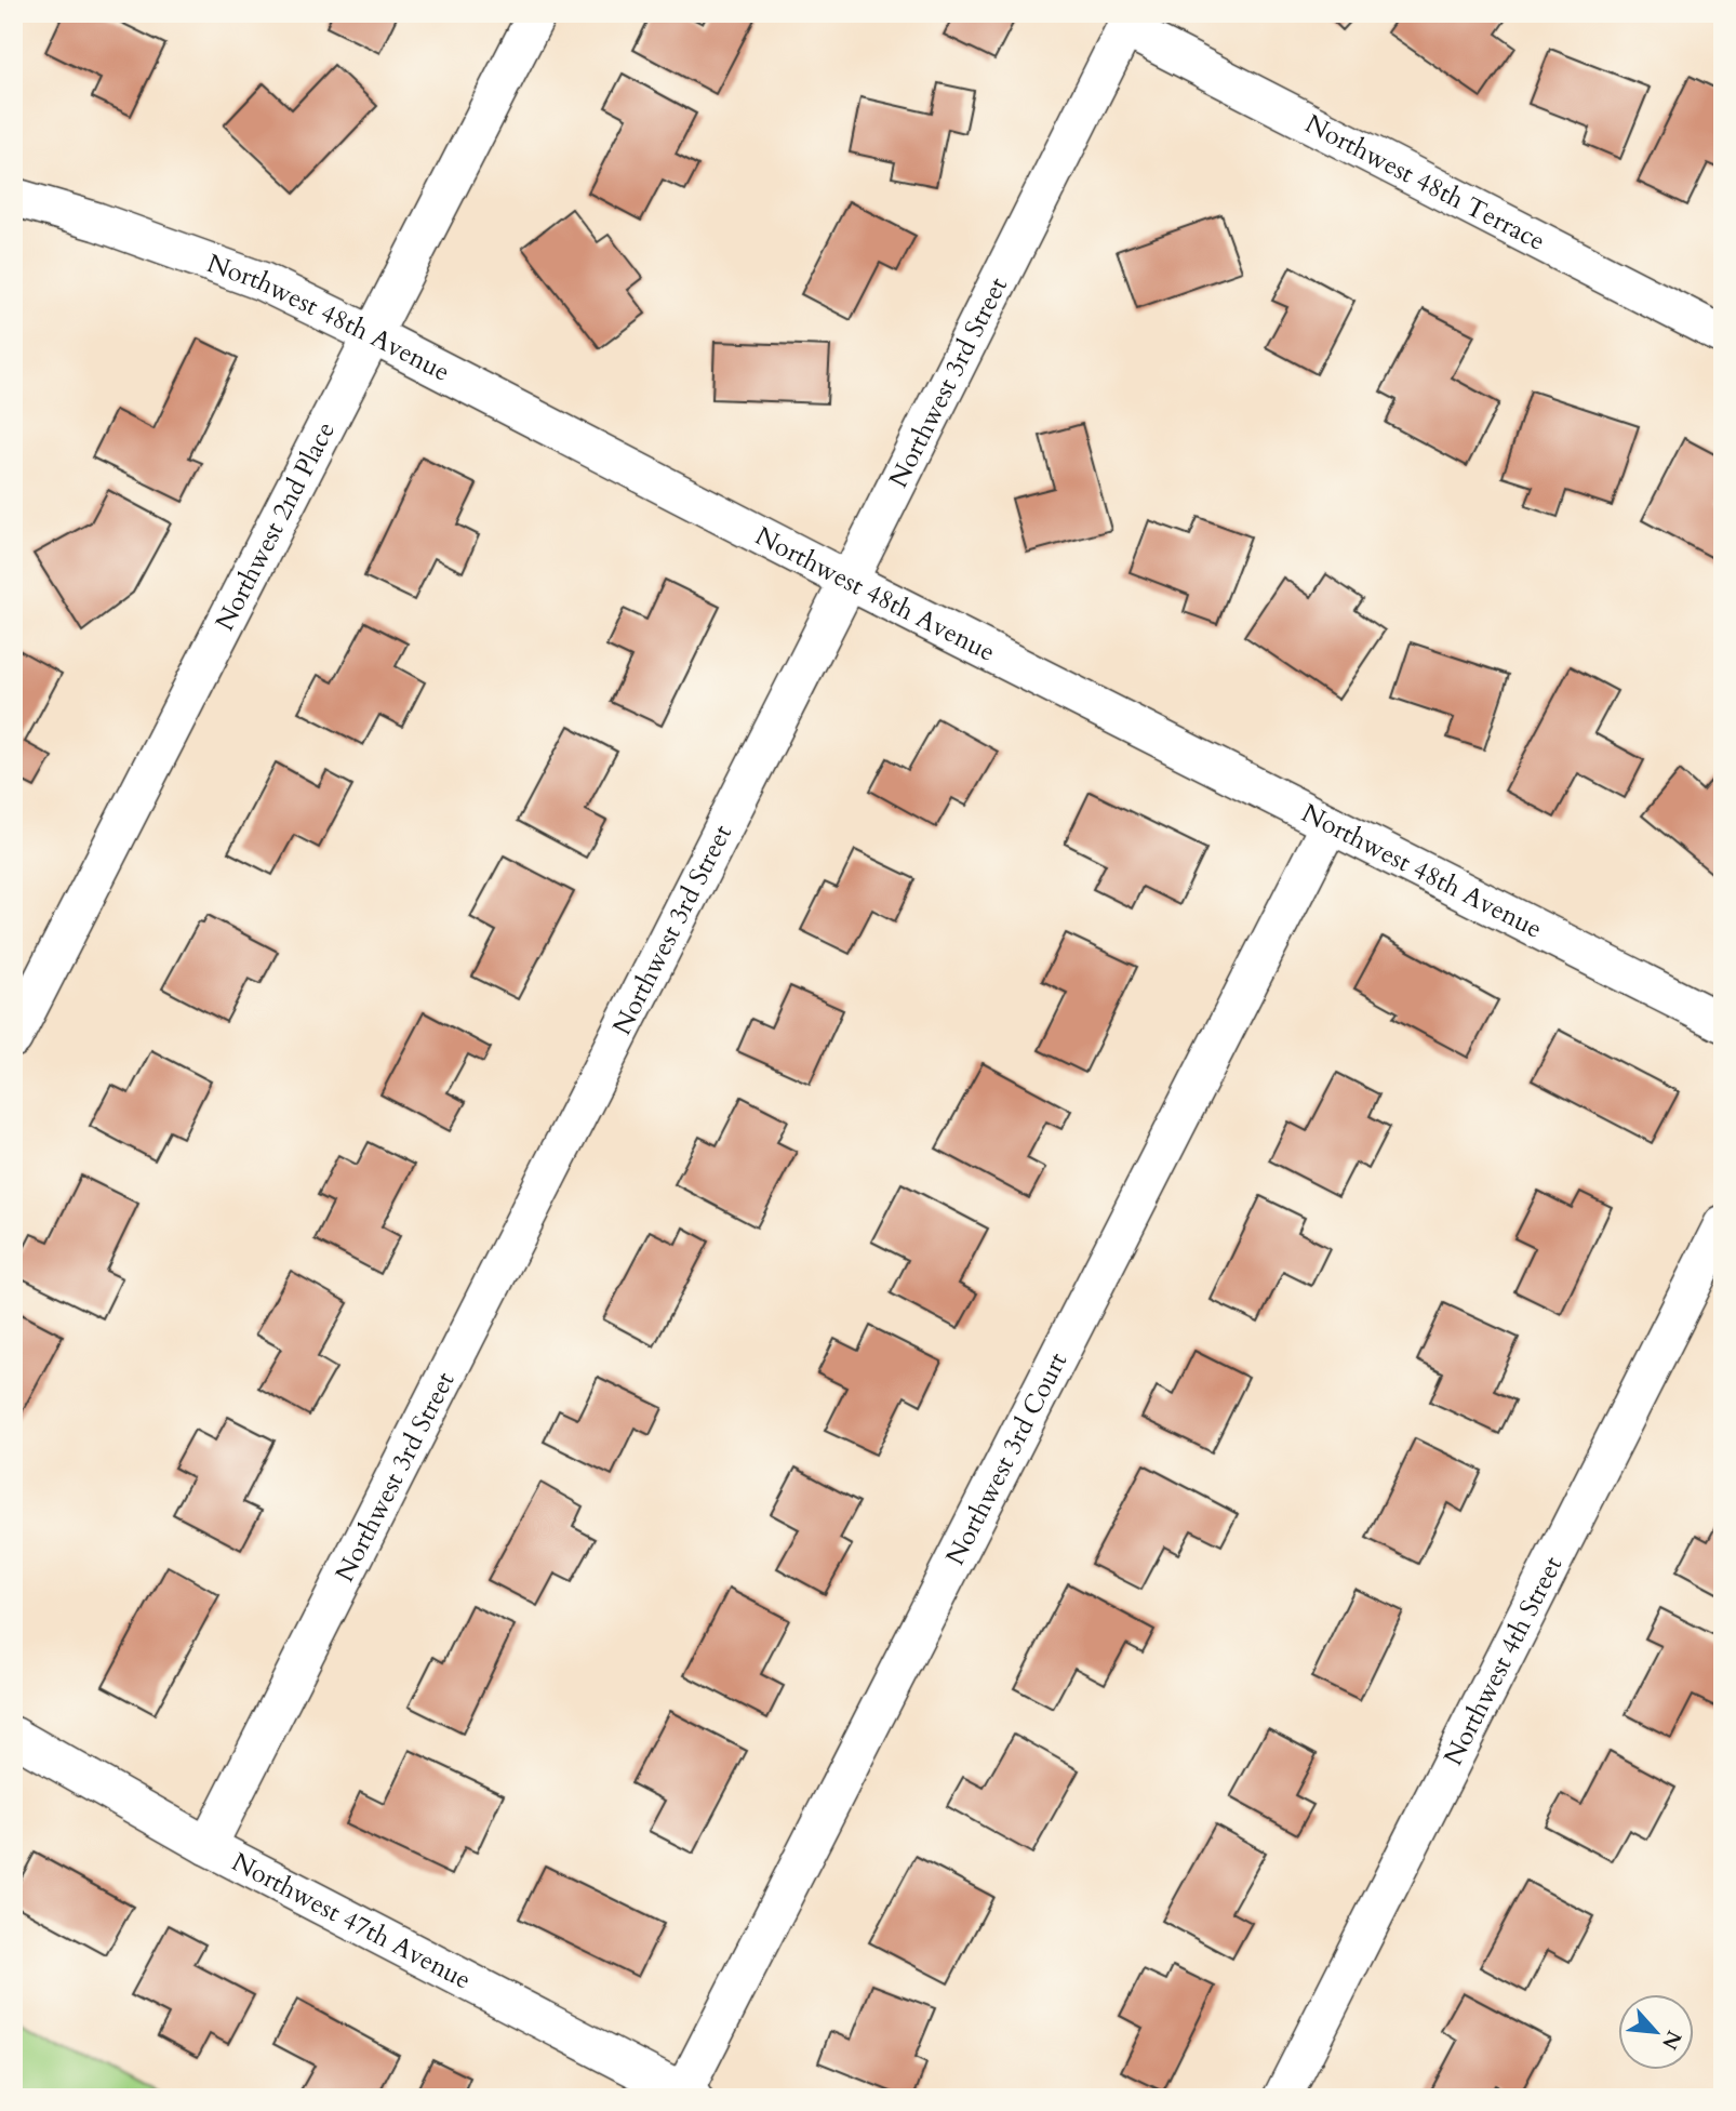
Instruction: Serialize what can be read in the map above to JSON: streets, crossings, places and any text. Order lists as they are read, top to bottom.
{
  "streets": {
    "street": [
      "Northwest 48th Terrace",
      "Northwest 48th Avenue",
      "Northwest 3rd Street",
      "Northwest 2nd Place",
      "Northwest 3rd Court",
      "Northwest 4th Street",
      "Northwest 47th Avenue"
    ]
  },
  "crossings": [
    ["Northwest 48th Terrace", "Northwest 3rd Street"],
    ["Northwest 48th Avenue", "Northwest 3rd Street"],
    ["Northwest 48th Avenue", "Northwest 2nd Place"],
    ["Northwest 48th Avenue", "Northwest 3rd Court"],
    ["Northwest 3rd Street", "Northwest 47th Avenue"],
    ["Northwest 3rd Court", "Northwest 47th Avenue"]
  ],
  "north": "bottom right"
}
